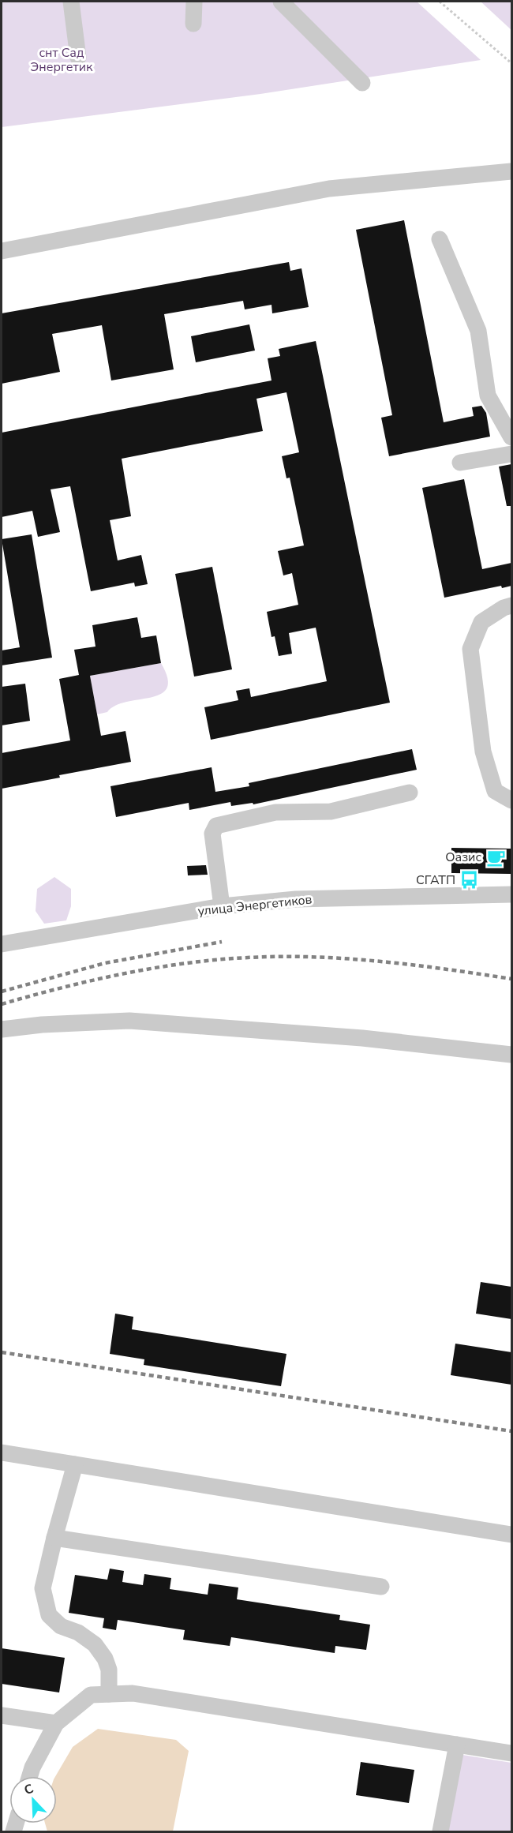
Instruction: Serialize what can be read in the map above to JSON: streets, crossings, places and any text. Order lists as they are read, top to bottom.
{
  "streets": {
    "street": ["улица Энергетиков"]
  },
  "parks": ["снт Сад Энергетик"],
  "places": {
    "cafe": ["Оазис"],
    "bus stop": ["СГАТП"]
  },
  "north": "top left"
}
